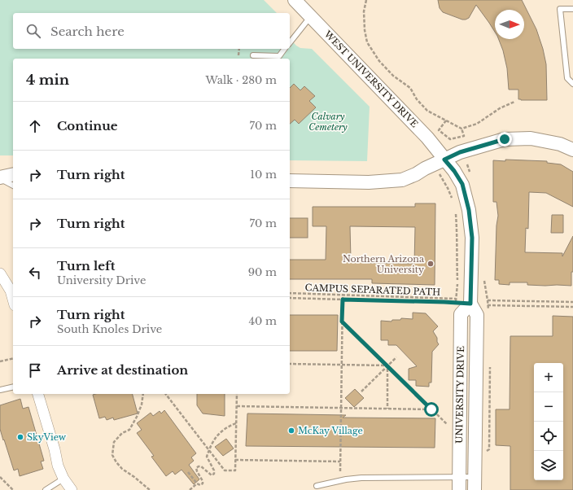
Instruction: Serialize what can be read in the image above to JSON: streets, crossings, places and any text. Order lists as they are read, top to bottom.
{
  "streets": {
    "street": ["WEST UNIVERSITY DRIVE", "UNIVERSITY DRIVE"],
    "path": ["CAMPUS SEPARATED PATH"]
  },
  "crossings": [
    ["WEST UNIVERSITY DRIVE", "UNIVERSITY DRIVE"]
  ],
  "parks": ["Calvary Cemetery"],
  "places": ["Northern Arizona University", "McKay Village", "SkyView"],
  "north": "right",
  "page": {
    "search": "Search here",
    "heading": ["4 min", "Walk · 280 m"],
    "list": [
      ["Continue", "70 m"],
      ["Turn right", "10 m"],
      ["Turn right", "70 m"],
      ["Turn left", "University Drive", "90 m"],
      ["Turn right", "South Knoles Drive", "40 m"],
      "Arrive at destination"
    ],
    "map_buttons": ["+", "−"]
  }
}
